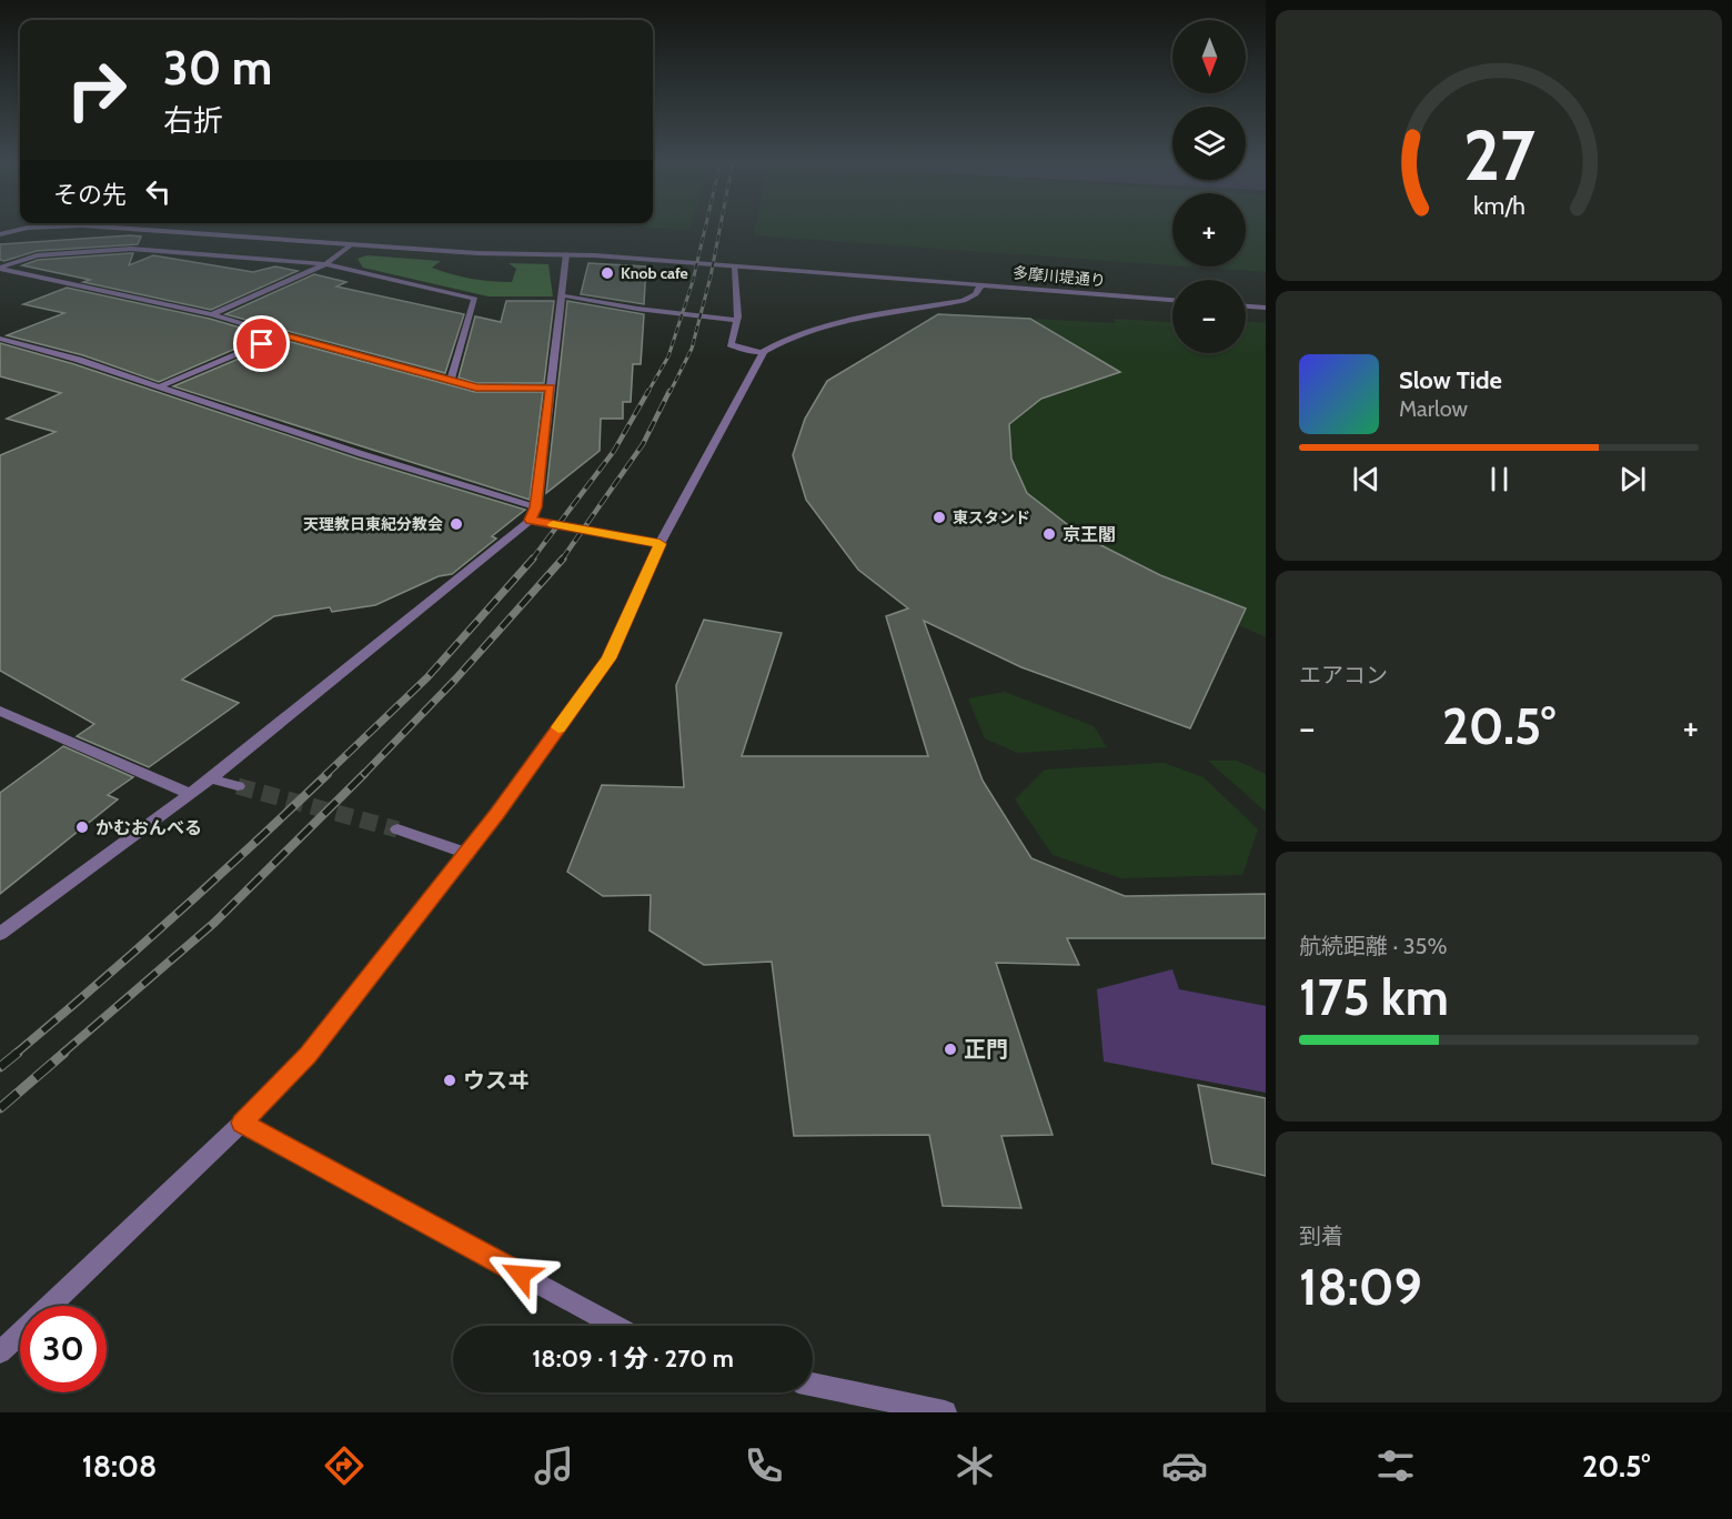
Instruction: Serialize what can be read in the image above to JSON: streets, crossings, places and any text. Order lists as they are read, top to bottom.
{
  "streets": {
    "street": ["多摩川堤通り"]
  },
  "places": [
    "Knob cafe",
    "東スタンド",
    "天理教日東紀分教会",
    "京王閣",
    "かむおんべる",
    "正門",
    "ウスヰ"
  ],
  "north": "bottom",
  "page": {
    "map_buttons": ["+", "−"],
    "turn": ["30 m", "右折"],
    "then": "その先",
    "song": ["Slow Tide", "Marlow"],
    "tile": [
      "エアコン",
      ["航続距離 · 35%", "175 km"],
      ["到着", "18:09"]
    ],
    "heat": ["−", "20.5°", "+"],
    "limit": "30",
    "trip": "18:09 · 1 分 · 270 m",
    "tabs": ["18:08", "20.5°"],
    "gauge": ["27", "km/h"]
  }
}
